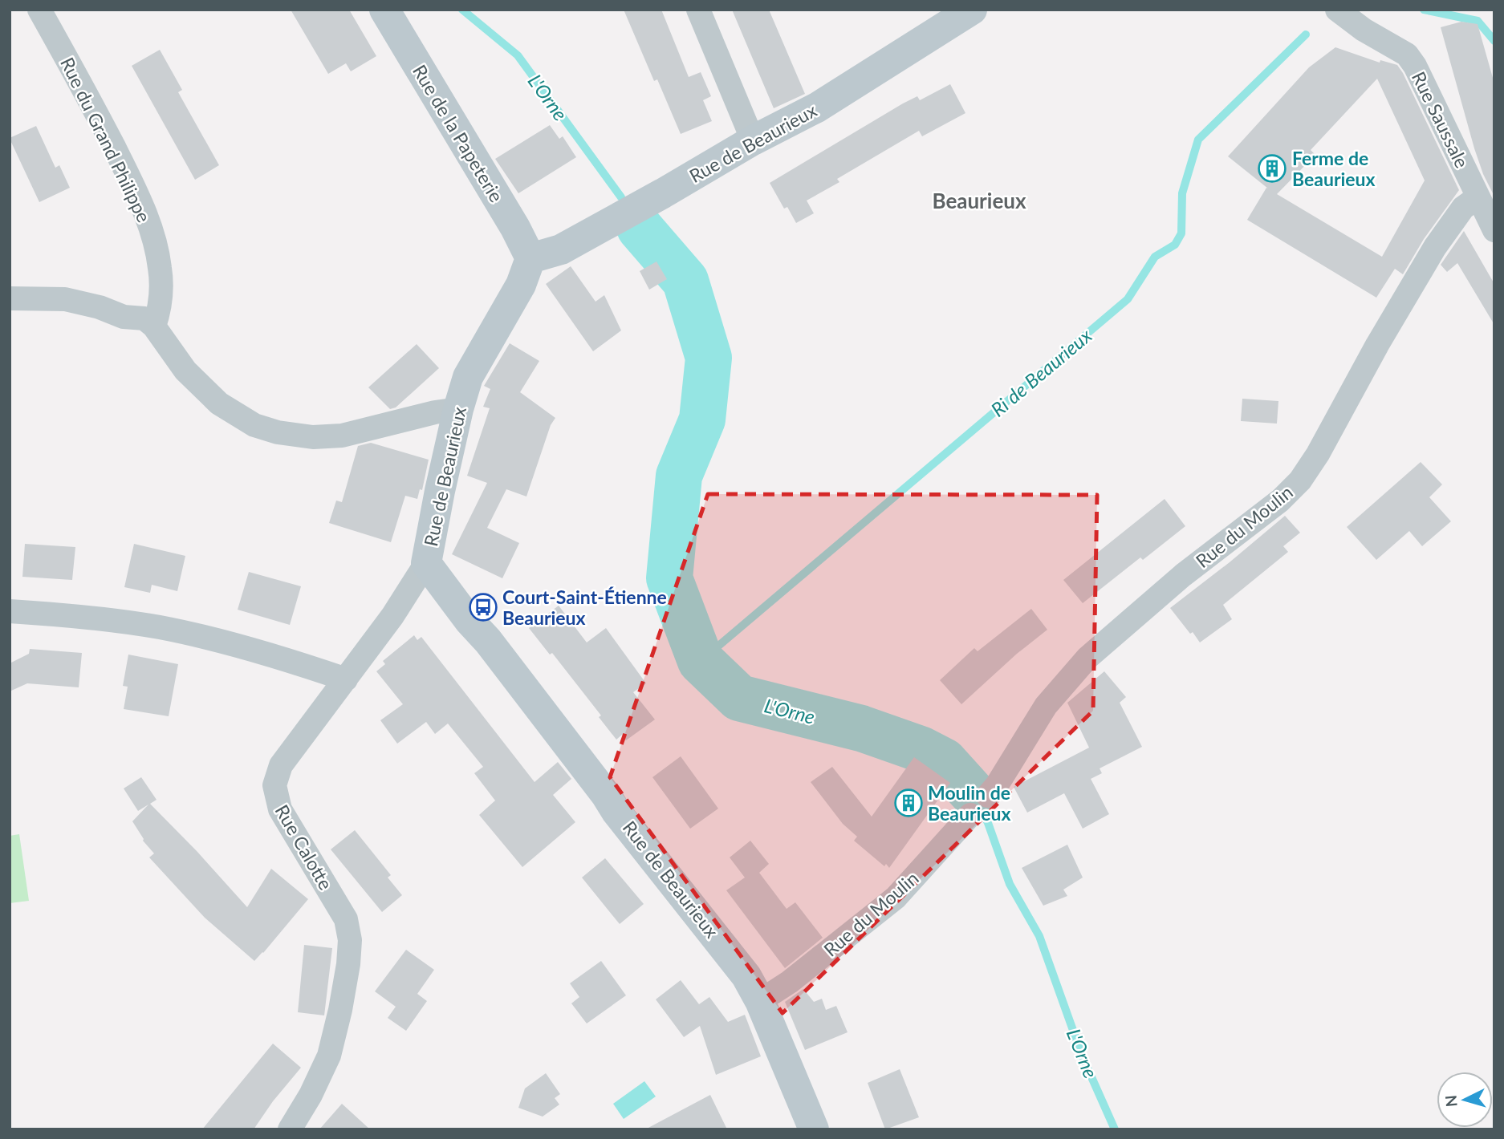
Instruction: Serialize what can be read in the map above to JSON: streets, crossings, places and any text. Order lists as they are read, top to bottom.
{
  "streets": {
    "street": [
      "Rue Saussale",
      "Rue de la Papeterie",
      "Rue du Grand Philippe",
      "Rue de Beaurieux",
      "Rue du Moulin",
      "Rue Calotte"
    ]
  },
  "crossings": [
    ["Rue Saussale", "Rue du Moulin"],
    ["Rue de la Papeterie", "Rue de Beaurieux"],
    ["Rue de Beaurieux", "Rue du Moulin"],
    ["Rue de Beaurieux", "Rue Calotte"]
  ],
  "districts": ["Beaurieux"],
  "water": ["L'Orne", "Ri de Beaurieux"],
  "places": {
    "building": ["Ferme de Beaurieux", "Moulin de Beaurieux"],
    "bus stop": ["Court-Saint-Étienne Beaurieux"]
  },
  "north": "left"
}
